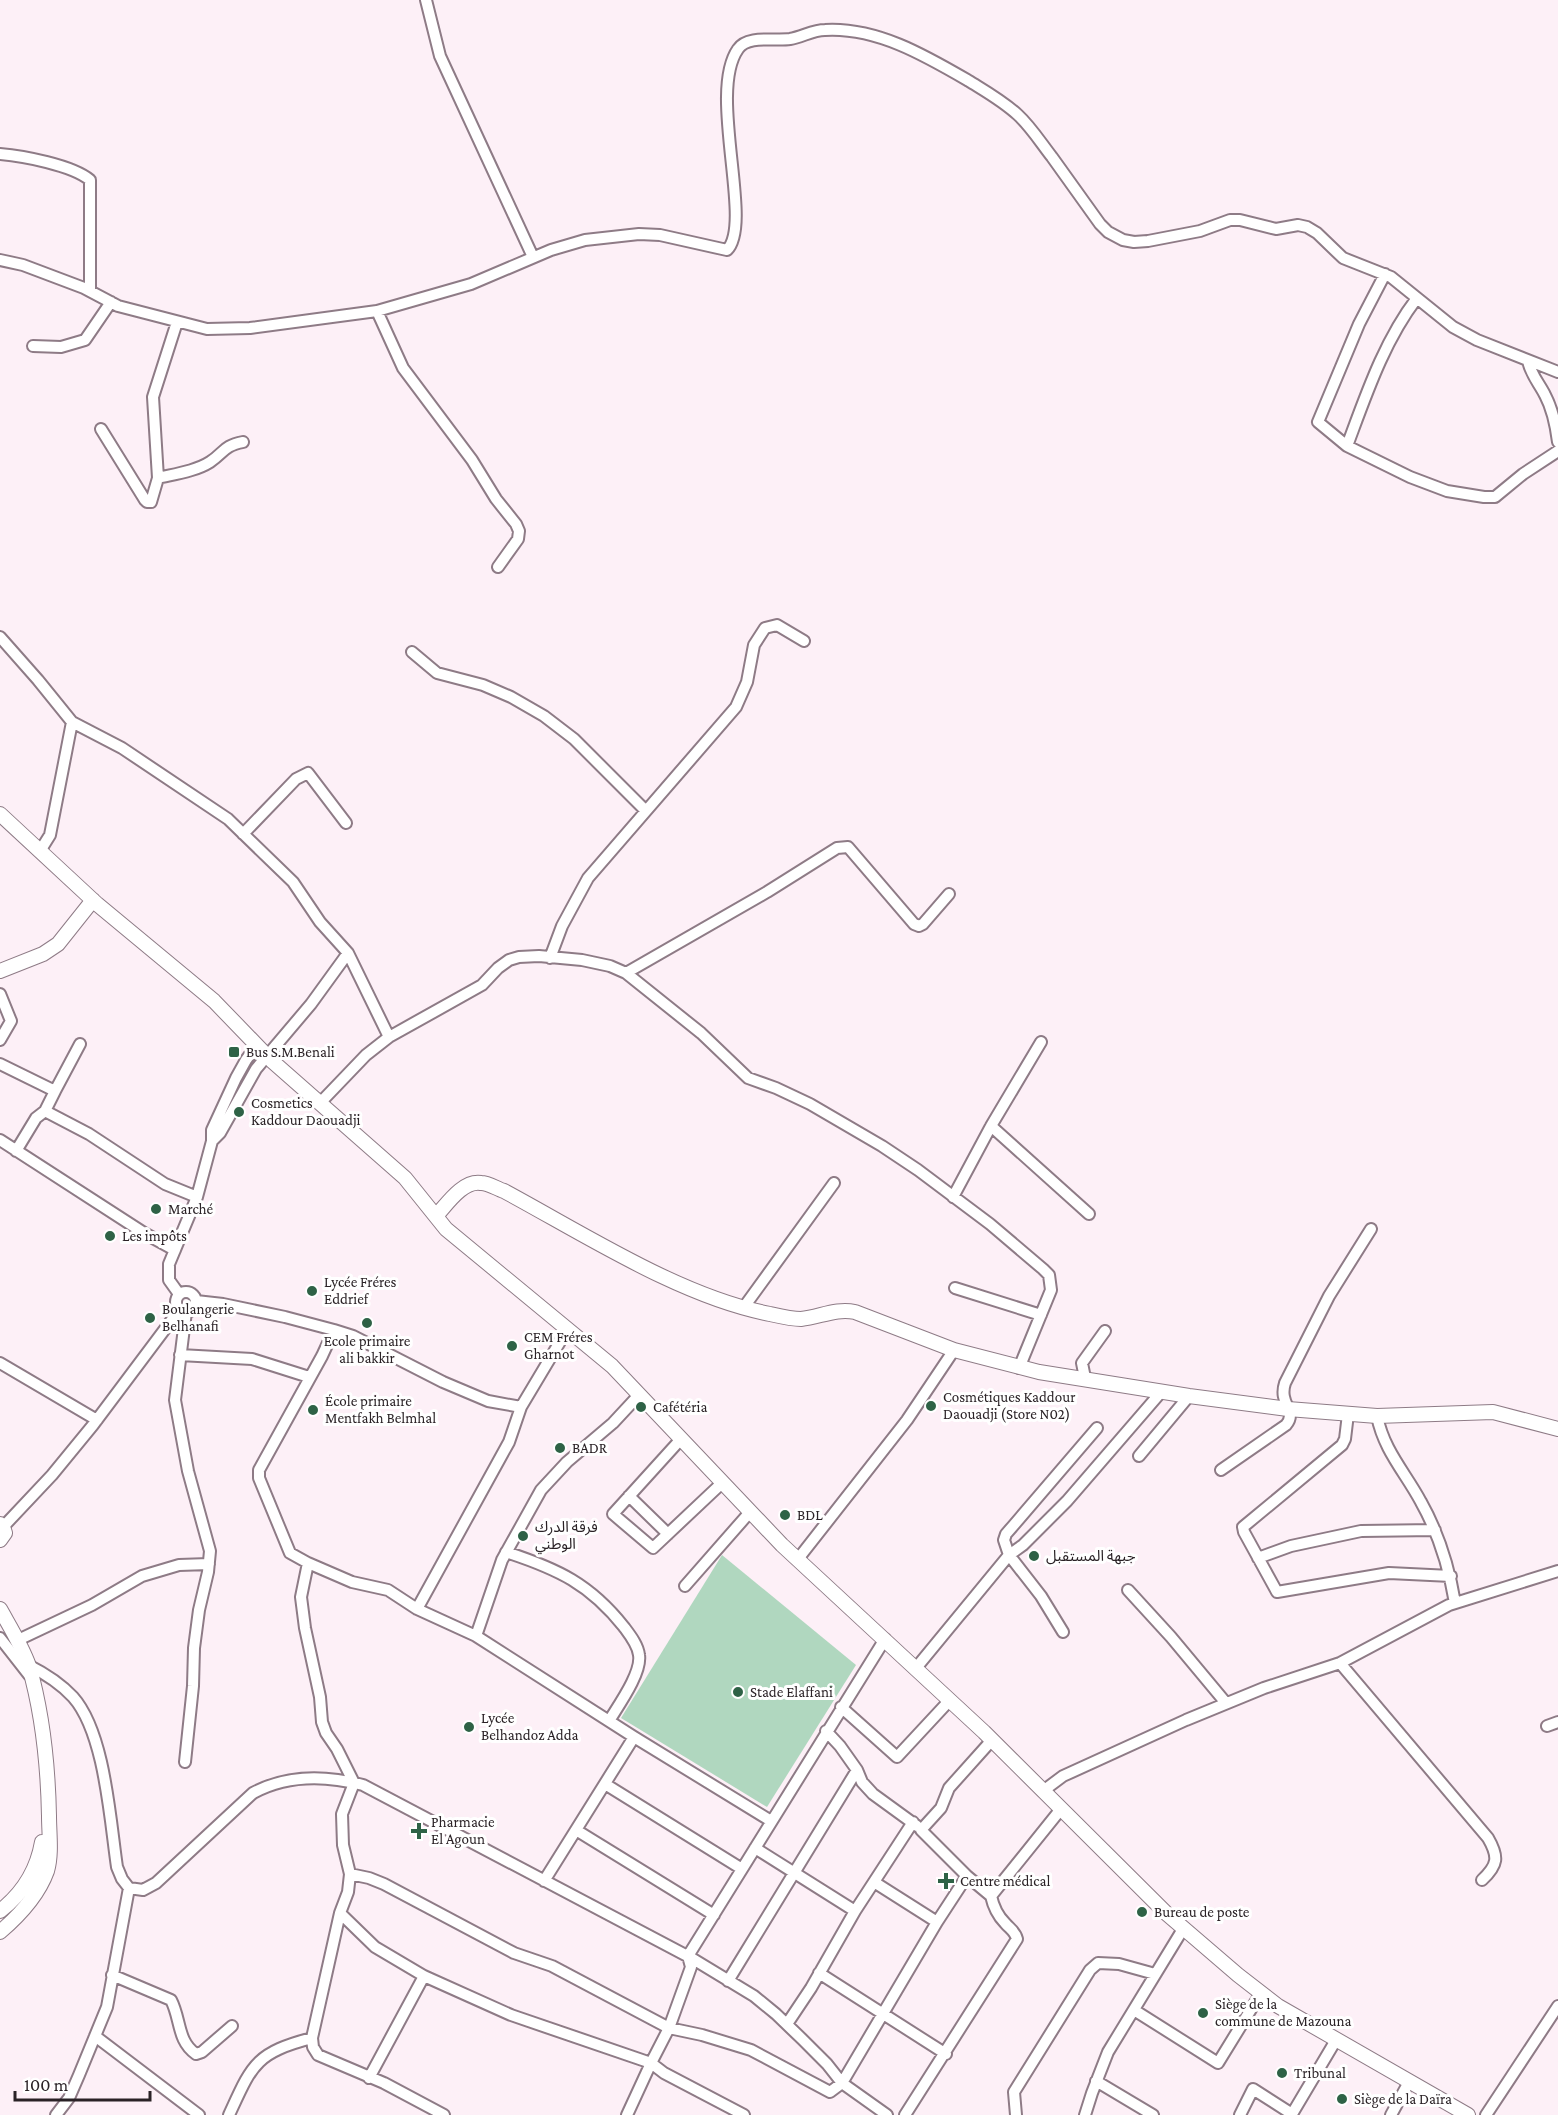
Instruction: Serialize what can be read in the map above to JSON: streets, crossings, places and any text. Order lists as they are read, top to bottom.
{
  "places": {
    "transit": ["Bus S.M.Benali"],
    "other": [
      "Cosmetics Kaddour Daouadji",
      "Marché",
      "Les impôts",
      "Lycée Fréres Eddrief",
      "Boulangerie Belhanafi",
      "Ecole primaire ali bakkir",
      "CEM Fréres Gharnot",
      "Cosmétiques Kaddour Daouadji (Store N02)",
      "Cafétéria",
      "École primaire Mentfakh Belmhal",
      "BADR",
      "BDL",
      "فرقة الدرك الوطني",
      "جبهة المستقبل",
      "Stade Elaffani",
      "Lycée Belhandoz Adda",
      "Bureau de poste",
      "Siège de la commune de Mazouna",
      "Tribunal",
      "Siège de la Daïra"
    ],
    "health": ["Pharmacie El Agoun", "Centre médical"]
  },
  "scale_bar": "100 m"
}
